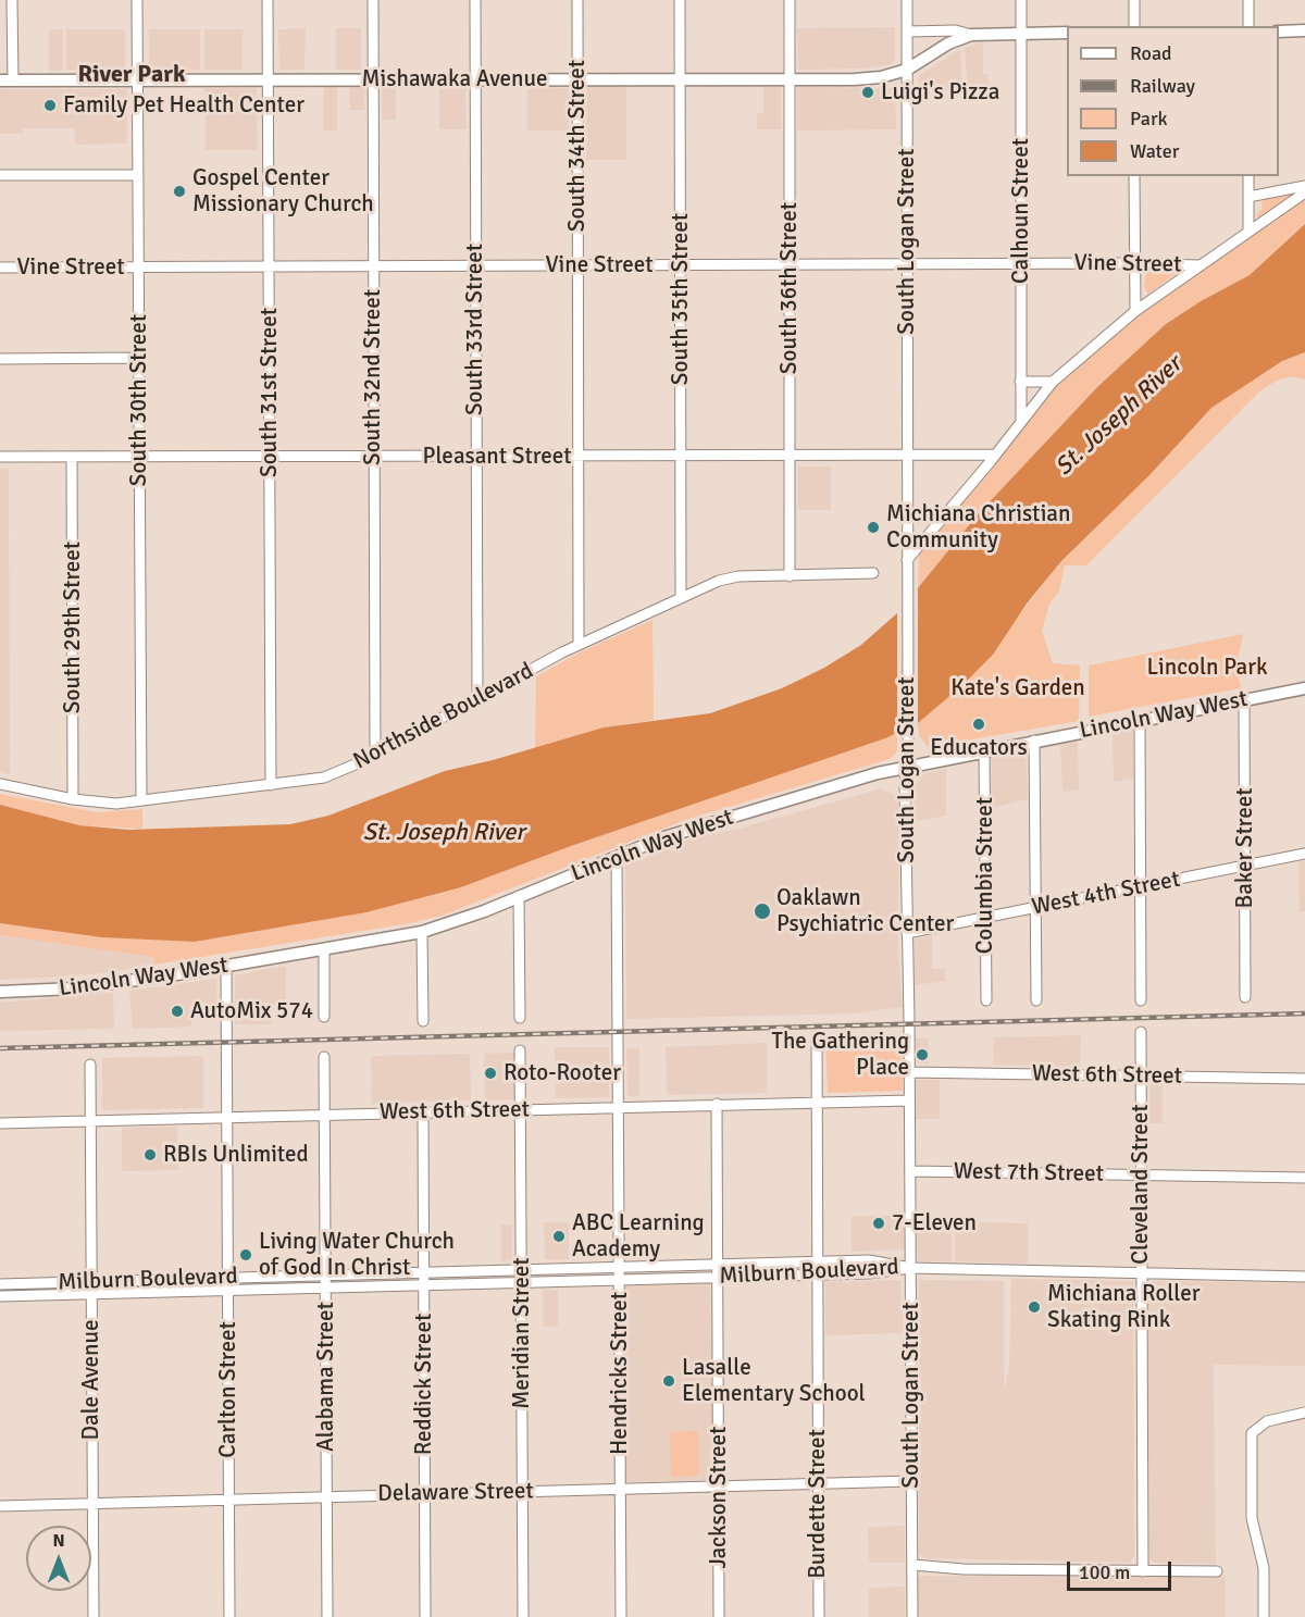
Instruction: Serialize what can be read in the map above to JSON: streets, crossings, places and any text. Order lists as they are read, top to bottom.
{
  "streets": {
    "main road": ["Mishawaka Avenue", "Lincoln Way West"],
    "street": [
      "South 34th Street",
      "Calhoun Street",
      "South Logan Street",
      "Vine Street",
      "South 36th Street",
      "South 35th Street",
      "South 33rd Street",
      "South 32nd Street",
      "South 31st Street",
      "South 30th Street",
      "Pleasant Street",
      "South 29th Street",
      "Northside Boulevard",
      "Baker Street",
      "Columbia Street",
      "West 4th Street",
      "West 6th Street",
      "West 7th Street",
      "Cleveland Street",
      "Milburn Boulevard",
      "Meridian Street",
      "Hendricks Street",
      "Alabama Street",
      "Dale Avenue",
      "Reddick Street",
      "Carlton Street",
      "Delaware Street",
      "Jackson Street",
      "Burdette Street"
    ]
  },
  "crossings": [
    ["Mishawaka Avenue", "South 34th Street"],
    ["Mishawaka Avenue", "South Logan Street"],
    ["Mishawaka Avenue", "South 36th Street"],
    ["Mishawaka Avenue", "South 35th Street"],
    ["Mishawaka Avenue", "South 33rd Street"],
    ["Mishawaka Avenue", "South 32nd Street"],
    ["Mishawaka Avenue", "South 31st Street"],
    ["Mishawaka Avenue", "South 30th Street"],
    ["South 34th Street", "Vine Street"],
    ["South 34th Street", "Pleasant Street"],
    ["South 34th Street", "Northside Boulevard"],
    ["Calhoun Street", "Vine Street"],
    ["South Logan Street", "Vine Street"],
    ["South Logan Street", "Pleasant Street"],
    ["South Logan Street", "Lincoln Way West"],
    ["South Logan Street", "West 4th Street"],
    ["South Logan Street", "West 6th Street"],
    ["South Logan Street", "West 7th Street"],
    ["South Logan Street", "Milburn Boulevard"],
    ["South Logan Street", "Delaware Street"],
    ["Vine Street", "South 36th Street"],
    ["Vine Street", "South 35th Street"],
    ["Vine Street", "South 33rd Street"],
    ["Vine Street", "South 32nd Street"],
    ["Vine Street", "South 31st Street"],
    ["Vine Street", "South 30th Street"],
    ["South 36th Street", "Pleasant Street"],
    ["South 36th Street", "Northside Boulevard"],
    ["South 35th Street", "Pleasant Street"],
    ["South 35th Street", "Northside Boulevard"],
    ["South 33rd Street", "Pleasant Street"],
    ["South 33rd Street", "Northside Boulevard"],
    ["South 32nd Street", "Pleasant Street"],
    ["South 32nd Street", "Northside Boulevard"],
    ["South 31st Street", "Pleasant Street"],
    ["South 31st Street", "Northside Boulevard"],
    ["South 30th Street", "Pleasant Street"],
    ["South 30th Street", "Northside Boulevard"],
    ["Pleasant Street", "South 29th Street"],
    ["South 29th Street", "Northside Boulevard"],
    ["Lincoln Way West", "Baker Street"],
    ["Lincoln Way West", "Columbia Street"],
    ["Lincoln Way West", "Hendricks Street"],
    ["Lincoln Way West", "Carlton Street"],
    ["Baker Street", "West 4th Street"],
    ["Columbia Street", "West 4th Street"],
    ["West 6th Street", "Cleveland Street"],
    ["West 6th Street", "Meridian Street"],
    ["West 6th Street", "Hendricks Street"],
    ["West 6th Street", "Alabama Street"],
    ["West 6th Street", "Dale Avenue"],
    ["West 6th Street", "Reddick Street"],
    ["West 6th Street", "Carlton Street"],
    ["West 6th Street", "Jackson Street"],
    ["West 6th Street", "Burdette Street"],
    ["West 7th Street", "Cleveland Street"],
    ["Milburn Boulevard", "Meridian Street"],
    ["Milburn Boulevard", "Hendricks Street"],
    ["Milburn Boulevard", "Alabama Street"],
    ["Milburn Boulevard", "Dale Avenue"],
    ["Milburn Boulevard", "Reddick Street"],
    ["Milburn Boulevard", "Carlton Street"],
    ["Milburn Boulevard", "Jackson Street"],
    ["Milburn Boulevard", "Burdette Street"],
    ["Meridian Street", "Delaware Street"],
    ["Hendricks Street", "Delaware Street"],
    ["Alabama Street", "Delaware Street"],
    ["Dale Avenue", "Delaware Street"],
    ["Reddick Street", "Delaware Street"],
    ["Carlton Street", "Delaware Street"],
    ["Delaware Street", "Jackson Street"],
    ["Delaware Street", "Burdette Street"]
  ],
  "districts": ["River Park"],
  "water": ["St. Joseph River"],
  "parks": ["Lincoln Park", "Kate's Garden"],
  "places": [
    "Luigi's Pizza",
    "Family Pet Health Center",
    "Gospel Center Missionary Church",
    "Michiana Christian Community",
    "Educators",
    "Oaklawn Psychiatric Center",
    "AutoMix 574",
    "The Gathering Place",
    "Roto-Rooter",
    "RBIs Unlimited",
    "7-Eleven",
    "ABC Learning Academy",
    "Living Water Church of God In Christ",
    "Michiana Roller Skating Rink",
    "Lasalle Elementary School"
  ],
  "legend": [
    "Road",
    "Railway",
    "Park",
    "Water"
  ],
  "scale_bar": "100 m",
  "north": "top"
}
